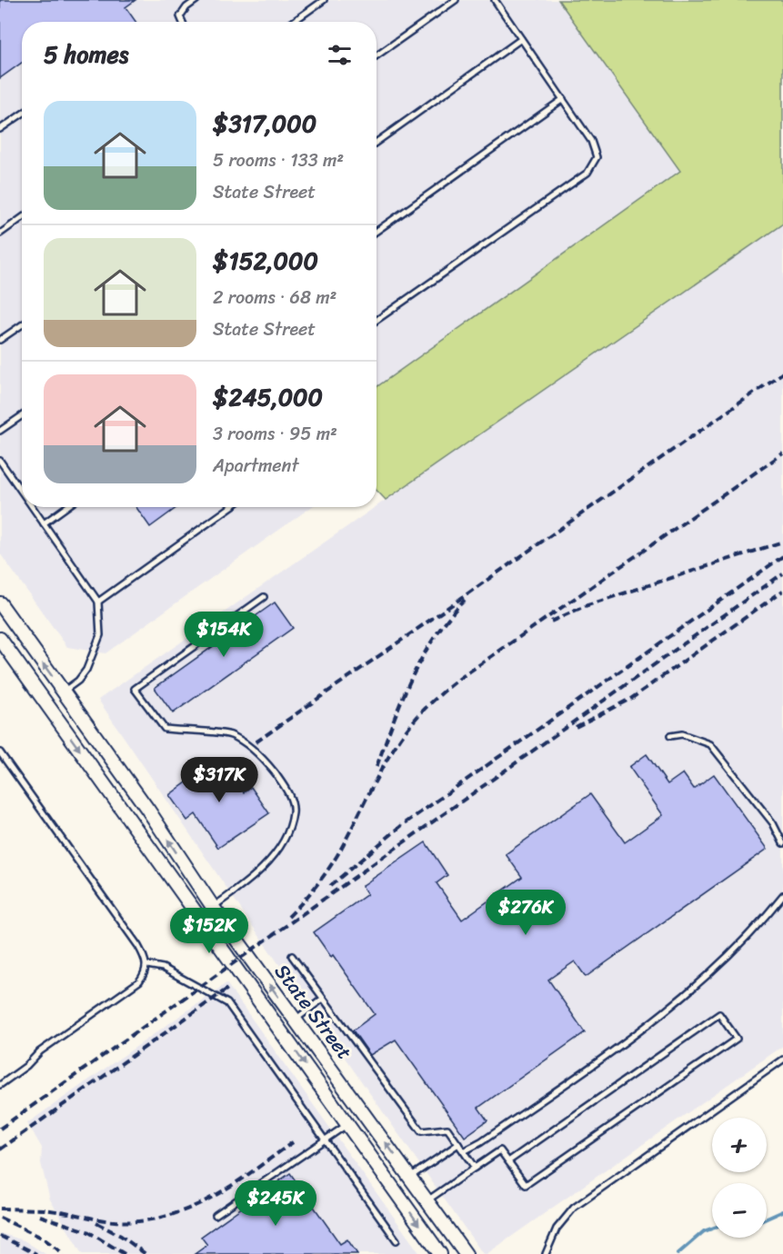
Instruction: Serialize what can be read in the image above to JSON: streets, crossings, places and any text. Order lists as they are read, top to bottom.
{
  "streets": {
    "street": ["State Street"]
  },
  "page": {
    "heading": "5 homes",
    "list": [
      {
        "name": "$317,000",
        "note": "5 rooms · 133 m² · State Street"
      },
      {
        "name": "$152,000",
        "note": "2 rooms · 68 m² · State Street"
      },
      {
        "name": "$245,000",
        "note": "3 rooms · 95 m² · Apartment"
      }
    ],
    "price": [
      "$154K",
      "$317K",
      "$276K",
      "$152K",
      "$245K"
    ],
    "map_buttons": ["+", "−"]
  }
}
